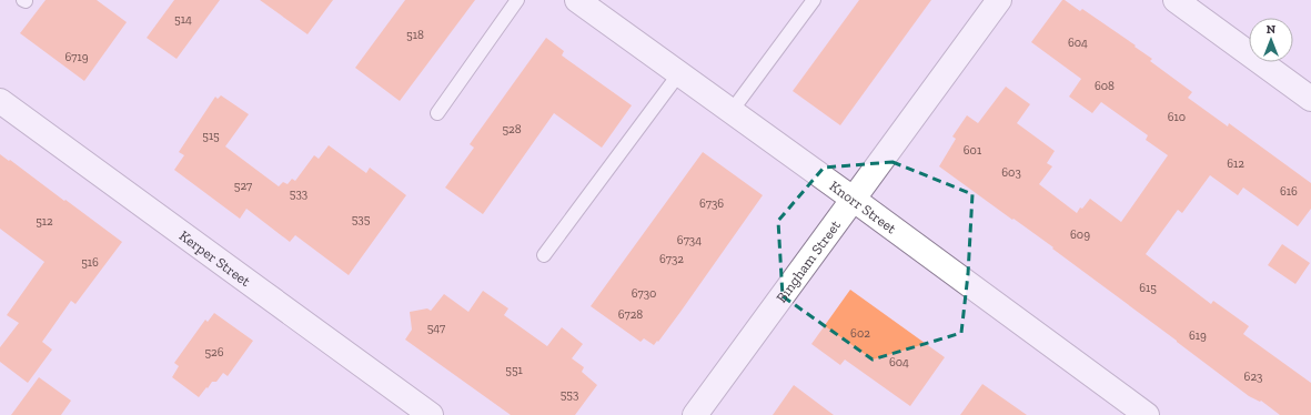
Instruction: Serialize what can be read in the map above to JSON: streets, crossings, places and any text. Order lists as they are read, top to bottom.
{
  "streets": {
    "street": ["Knorr Street", "Kerper Street", "Bingham Street"]
  },
  "crossings": [
    ["Knorr Street", "Bingham Street"]
  ],
  "house_numbers": [
    "514",
    "518",
    "604",
    "6719",
    "608",
    "610",
    "528",
    "515",
    "601",
    "612",
    "603",
    "527",
    "616",
    "533",
    "6736",
    "535",
    "512",
    "609",
    "6734",
    "6732",
    "516",
    "615",
    "6730",
    "6728",
    "547",
    "602",
    "619",
    "526",
    "604",
    "551",
    "623",
    "553"
  ],
  "north": "top"
}
